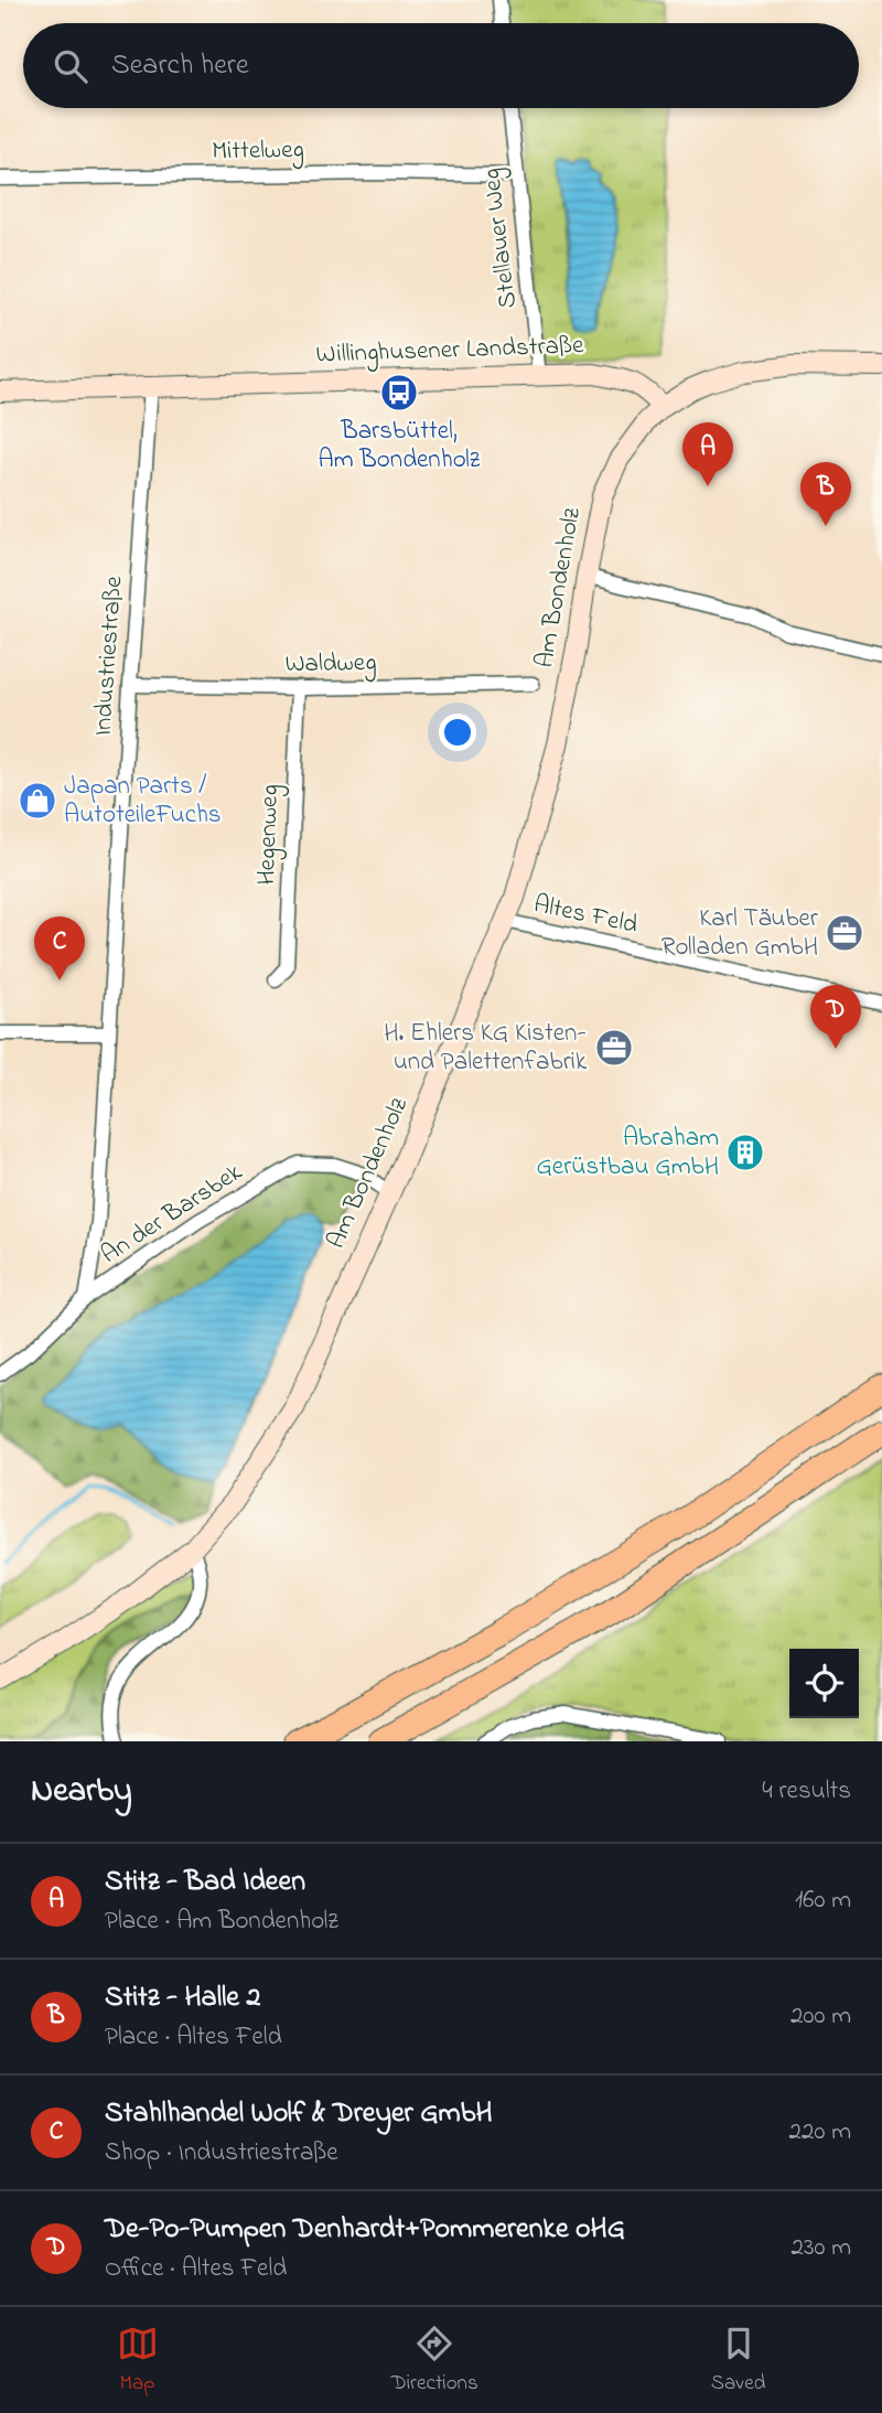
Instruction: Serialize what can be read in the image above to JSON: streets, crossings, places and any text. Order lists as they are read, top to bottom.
{
  "streets": {
    "main road": ["Willinghusener Landstraße", "Am Bondenholz"],
    "street": [
      "Mittelweg",
      "Stellauer Weg",
      "Industriestraße",
      "Waldweg",
      "Hegenweg",
      "Altes Feld",
      "An der Barsbek"
    ]
  },
  "crossings": [
    ["Mittelweg", "Stellauer Weg"],
    ["Stellauer Weg", "Willinghusener Landstraße"],
    ["Willinghusener Landstraße", "Am Bondenholz"],
    ["Willinghusener Landstraße", "Industriestraße"],
    ["Am Bondenholz", "Altes Feld"],
    ["Am Bondenholz", "An der Barsbek"],
    ["Industriestraße", "Waldweg"],
    ["Industriestraße", "An der Barsbek"],
    ["Waldweg", "Hegenweg"]
  ],
  "places": {
    "bus stop": ["Barsbüttel, Am Bondenholz"],
    "shop": ["Japan Parts / AutoteileFuchs"],
    "office": ["Karl Täuber Rolladen GmbH", "H. Ehlers KG Kisten- und Palettenfabrik"],
    "building": ["Abraham Gerüstbau GmbH"]
  },
  "page": {
    "search": "Search here",
    "pins": [
      "A",
      "B",
      "C",
      "D"
    ],
    "heading": ["Nearby", "4 results"],
    "list": [
      {
        "mark": "A",
        "name": "Stitz - Bad Ideen",
        "note": "Place · Am Bondenholz",
        "value": "160 m"
      },
      {
        "mark": "B",
        "name": "Stitz - Halle 2",
        "note": "Place · Altes Feld",
        "value": "200 m"
      },
      {
        "mark": "C",
        "name": "Stahlhandel Wolf & Dreyer GmbH",
        "note": "Shop · Industriestraße",
        "value": "220 m"
      },
      {
        "mark": "D",
        "name": "De-Po-Pumpen Denhardt+Pommerenke oHG",
        "note": "Office · Altes Feld",
        "value": "230 m"
      }
    ],
    "nav": ["Map", "Directions", "Saved"]
  }
}
